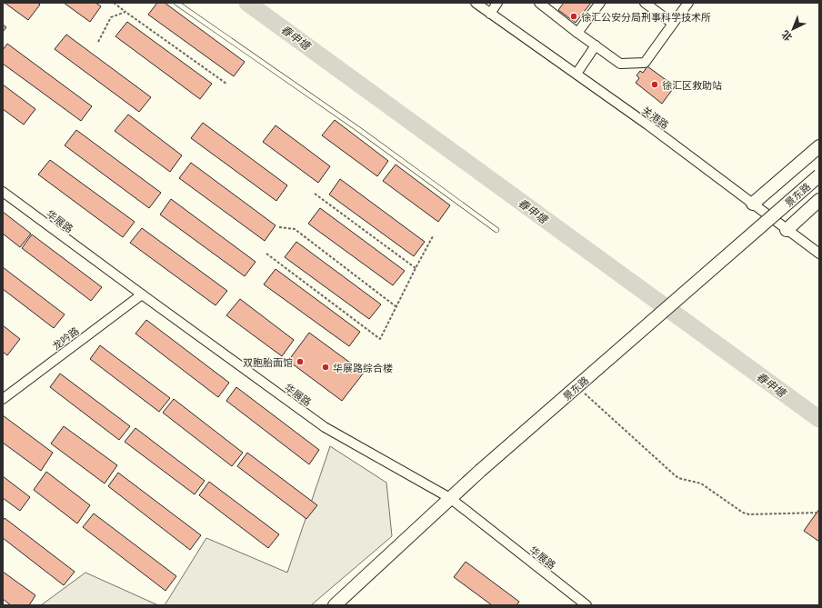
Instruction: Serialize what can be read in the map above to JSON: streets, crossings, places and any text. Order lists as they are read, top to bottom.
{
  "streets": {
    "street": [
      "关港路",
      "景东路",
      "华展路",
      "龙吟路"
    ]
  },
  "crossings": [
    ["景东路", "华展路"],
    ["华展路", "龙吟路"]
  ],
  "water": ["春申塘"],
  "places": [
    "徐汇公安分局刑事科学技术所",
    "徐汇区救助站",
    "双胞胎面馆",
    "华展路综合楼"
  ],
  "north": "bottom left"
}
